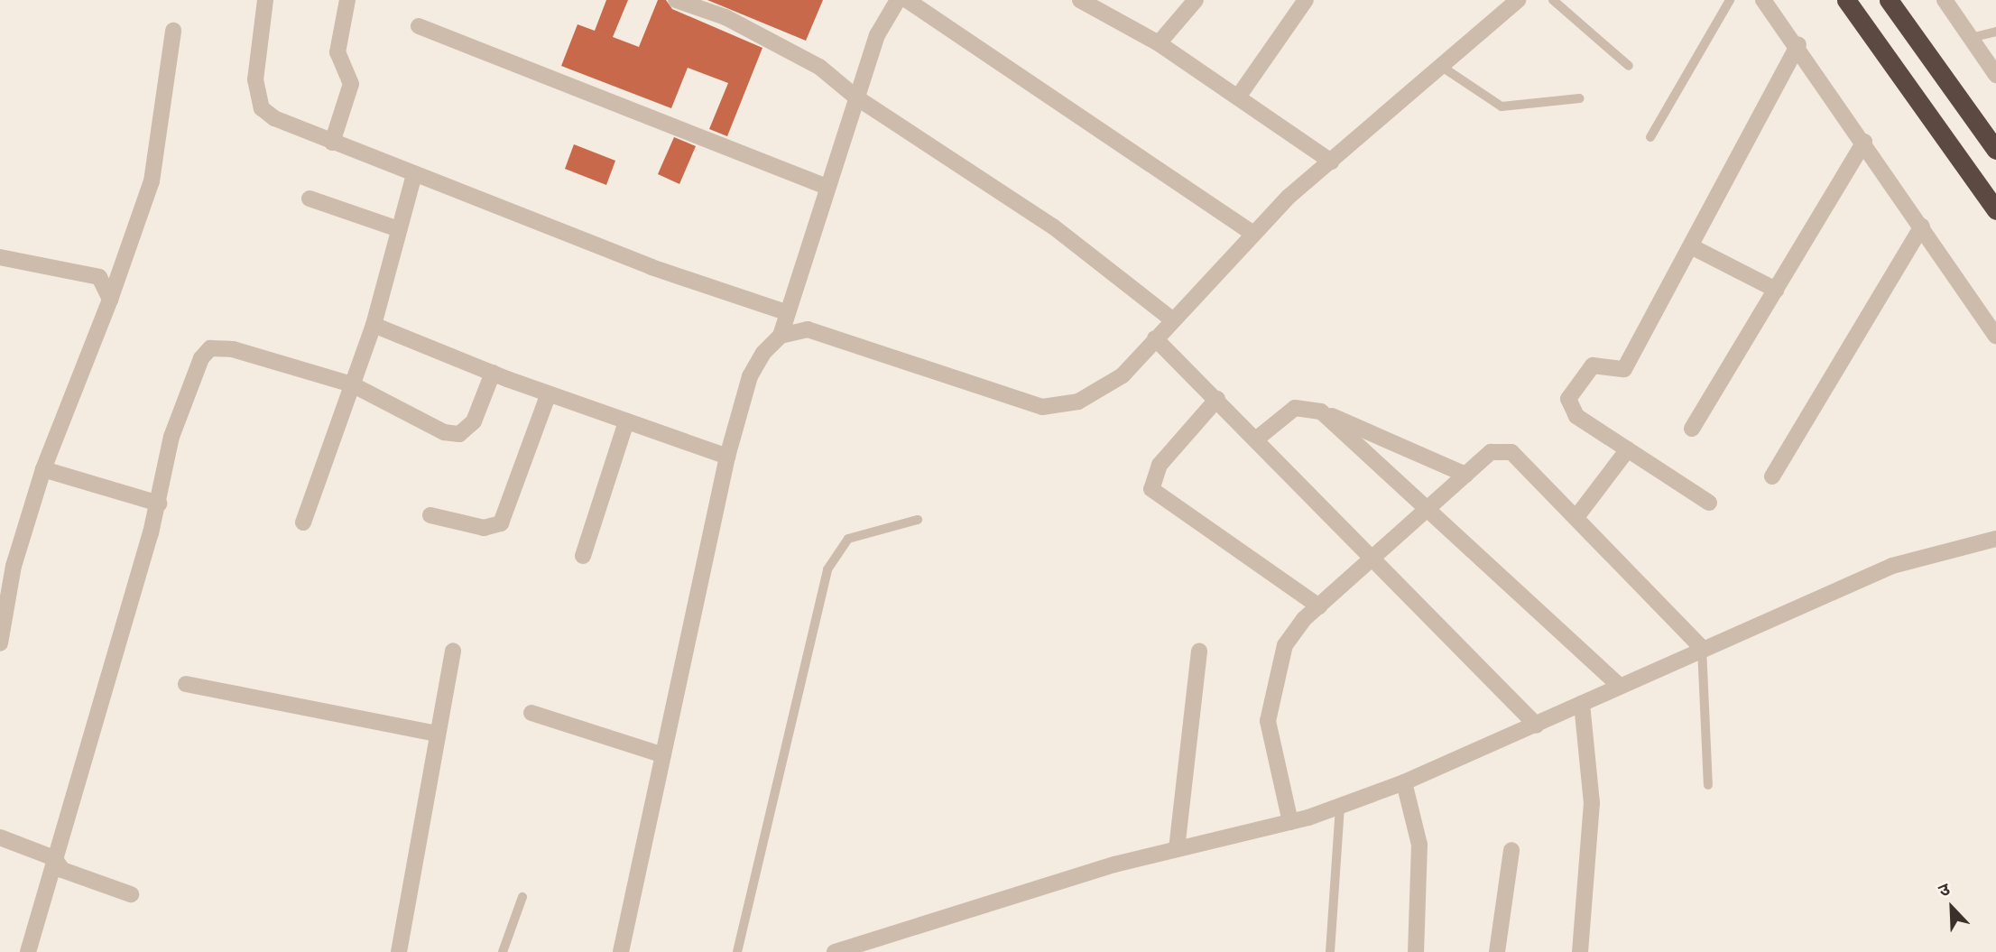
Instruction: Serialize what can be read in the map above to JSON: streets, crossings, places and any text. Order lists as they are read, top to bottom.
{
  "north": "top left"
}
